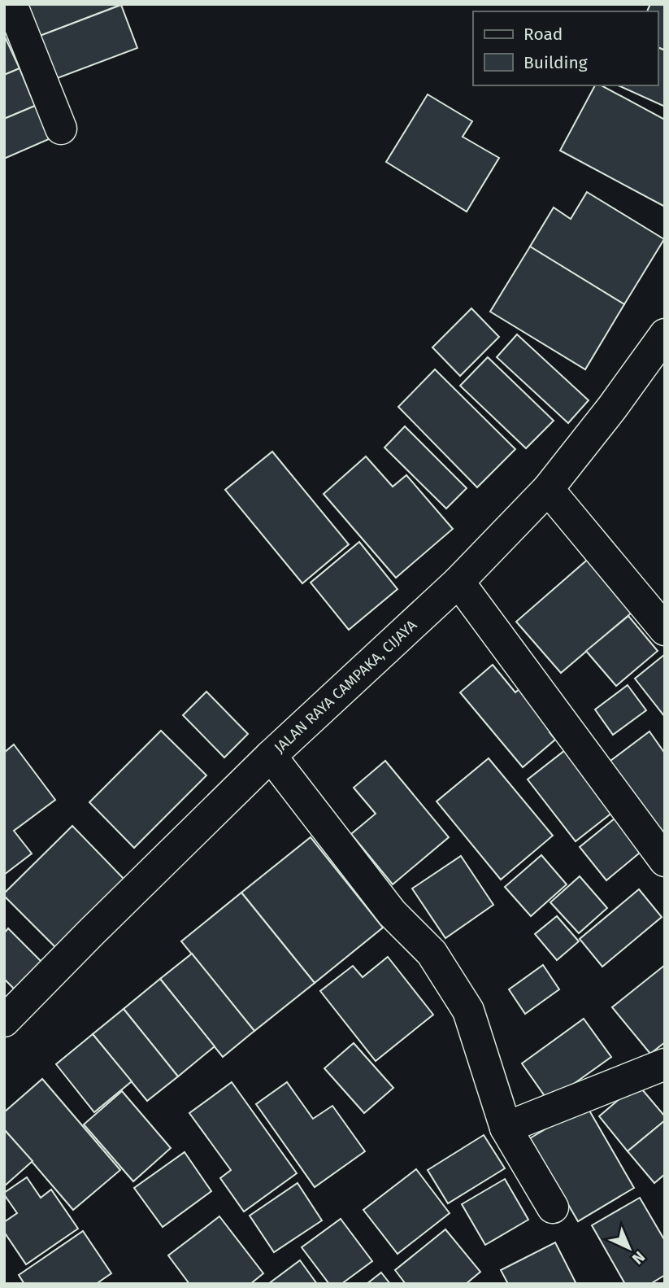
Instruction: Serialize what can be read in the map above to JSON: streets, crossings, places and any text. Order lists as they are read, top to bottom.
{
  "streets": {
    "street": ["JALAN RAYA CAMPAKA, CIJAYA"]
  },
  "legend": ["Road", "Building"],
  "north": "bottom right"
}
